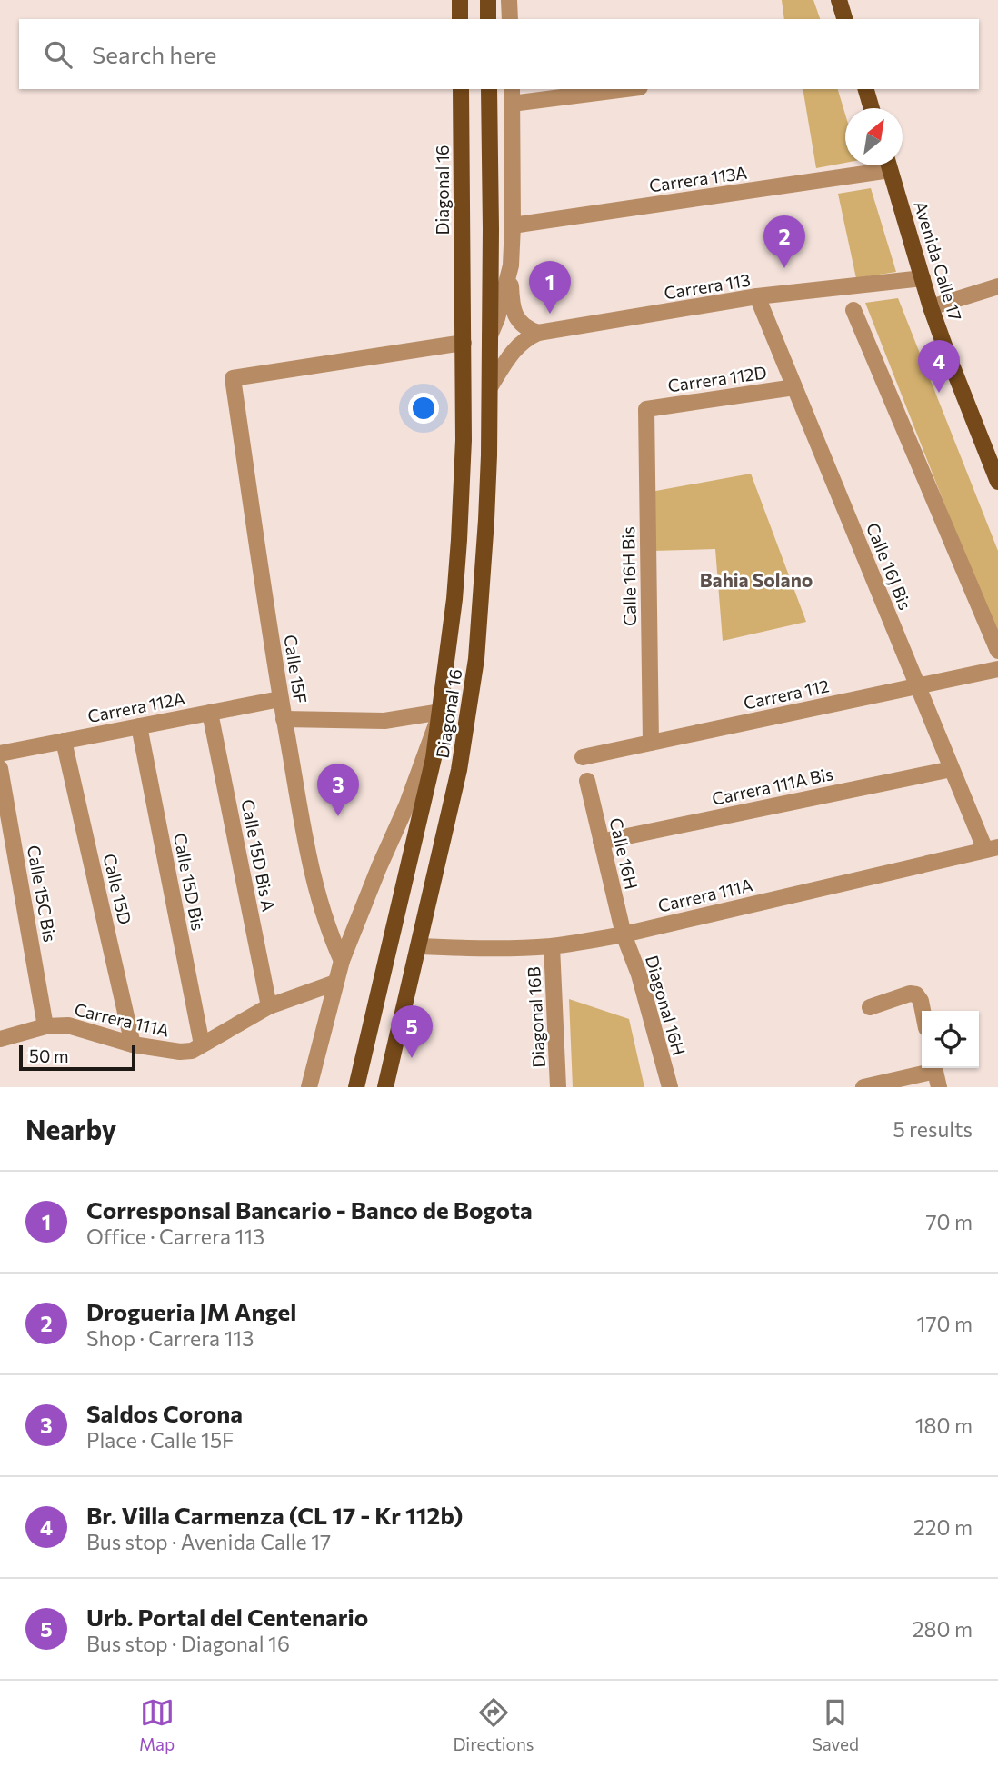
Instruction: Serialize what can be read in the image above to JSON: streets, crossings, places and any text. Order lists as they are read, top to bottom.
{
  "streets": {
    "main road": ["Diagonal 16", "Avenida Calle 17"],
    "street": [
      "Carrera 113A",
      "Carrera 113",
      "Carrera 112D",
      "Calle 16J Bis",
      "Calle 16H Bis",
      "Calle 15F",
      "Carrera 112",
      "Carrera 112A",
      "Carrera 111A Bis",
      "Calle 16H",
      "Calle 15D Bis A",
      "Calle 15D Bis",
      "Calle 15D",
      "Calle 15C Bis",
      "Carrera 111A",
      "Diagonal 16H",
      "Diagonal 16B"
    ]
  },
  "crossings": [
    ["Carrera 113A", "Diagonal 16"],
    ["Diagonal 16", "Carrera 113"],
    ["Diagonal 16", "Calle 15F"],
    ["Diagonal 16", "Carrera 111A"],
    ["Avenida Calle 17", "Carrera 113"],
    ["Carrera 113", "Calle 16J Bis"],
    ["Carrera 112D", "Calle 16J Bis"],
    ["Carrera 112D", "Calle 16H Bis"],
    ["Calle 16J Bis", "Carrera 112"],
    ["Calle 16J Bis", "Carrera 111A Bis"],
    ["Calle 16J Bis", "Carrera 111A"],
    ["Calle 16H Bis", "Carrera 112"],
    ["Calle 15F", "Carrera 112A"],
    ["Carrera 112A", "Calle 15D Bis A"],
    ["Carrera 112A", "Calle 15D Bis"],
    ["Carrera 112A", "Calle 15D"],
    ["Carrera 111A Bis", "Calle 16H"],
    ["Calle 16H", "Carrera 111A"],
    ["Calle 16H", "Diagonal 16H"],
    ["Calle 15D Bis A", "Carrera 111A"],
    ["Calle 15D Bis", "Carrera 111A"],
    ["Calle 15D", "Carrera 111A"],
    ["Calle 15C Bis", "Carrera 111A"],
    ["Carrera 111A", "Diagonal 16H"],
    ["Carrera 111A", "Diagonal 16B"]
  ],
  "districts": ["Bahia Solano"],
  "scale_bar": "50 m",
  "north": "top right",
  "page": {
    "search": "Search here",
    "pins": [
      "2",
      "1",
      "4",
      "3",
      "5"
    ],
    "scale": "50 m",
    "heading": ["Nearby", "5 results"],
    "list": [
      {
        "mark": "1",
        "name": "Corresponsal Bancario - Banco de Bogota",
        "note": "Office · Carrera 113",
        "value": "70 m"
      },
      {
        "mark": "2",
        "name": "Drogueria JM Angel",
        "note": "Shop · Carrera 113",
        "value": "170 m"
      },
      {
        "mark": "3",
        "name": "Saldos Corona",
        "note": "Place · Calle 15F",
        "value": "180 m"
      },
      {
        "mark": "4",
        "name": "Br. Villa Carmenza (CL 17 - Kr 112b)",
        "note": "Bus stop · Avenida Calle 17",
        "value": "220 m"
      },
      {
        "mark": "5",
        "name": "Urb. Portal del Centenario",
        "note": "Bus stop · Diagonal 16",
        "value": "280 m"
      }
    ],
    "nav": ["Map", "Directions", "Saved"]
  }
}
